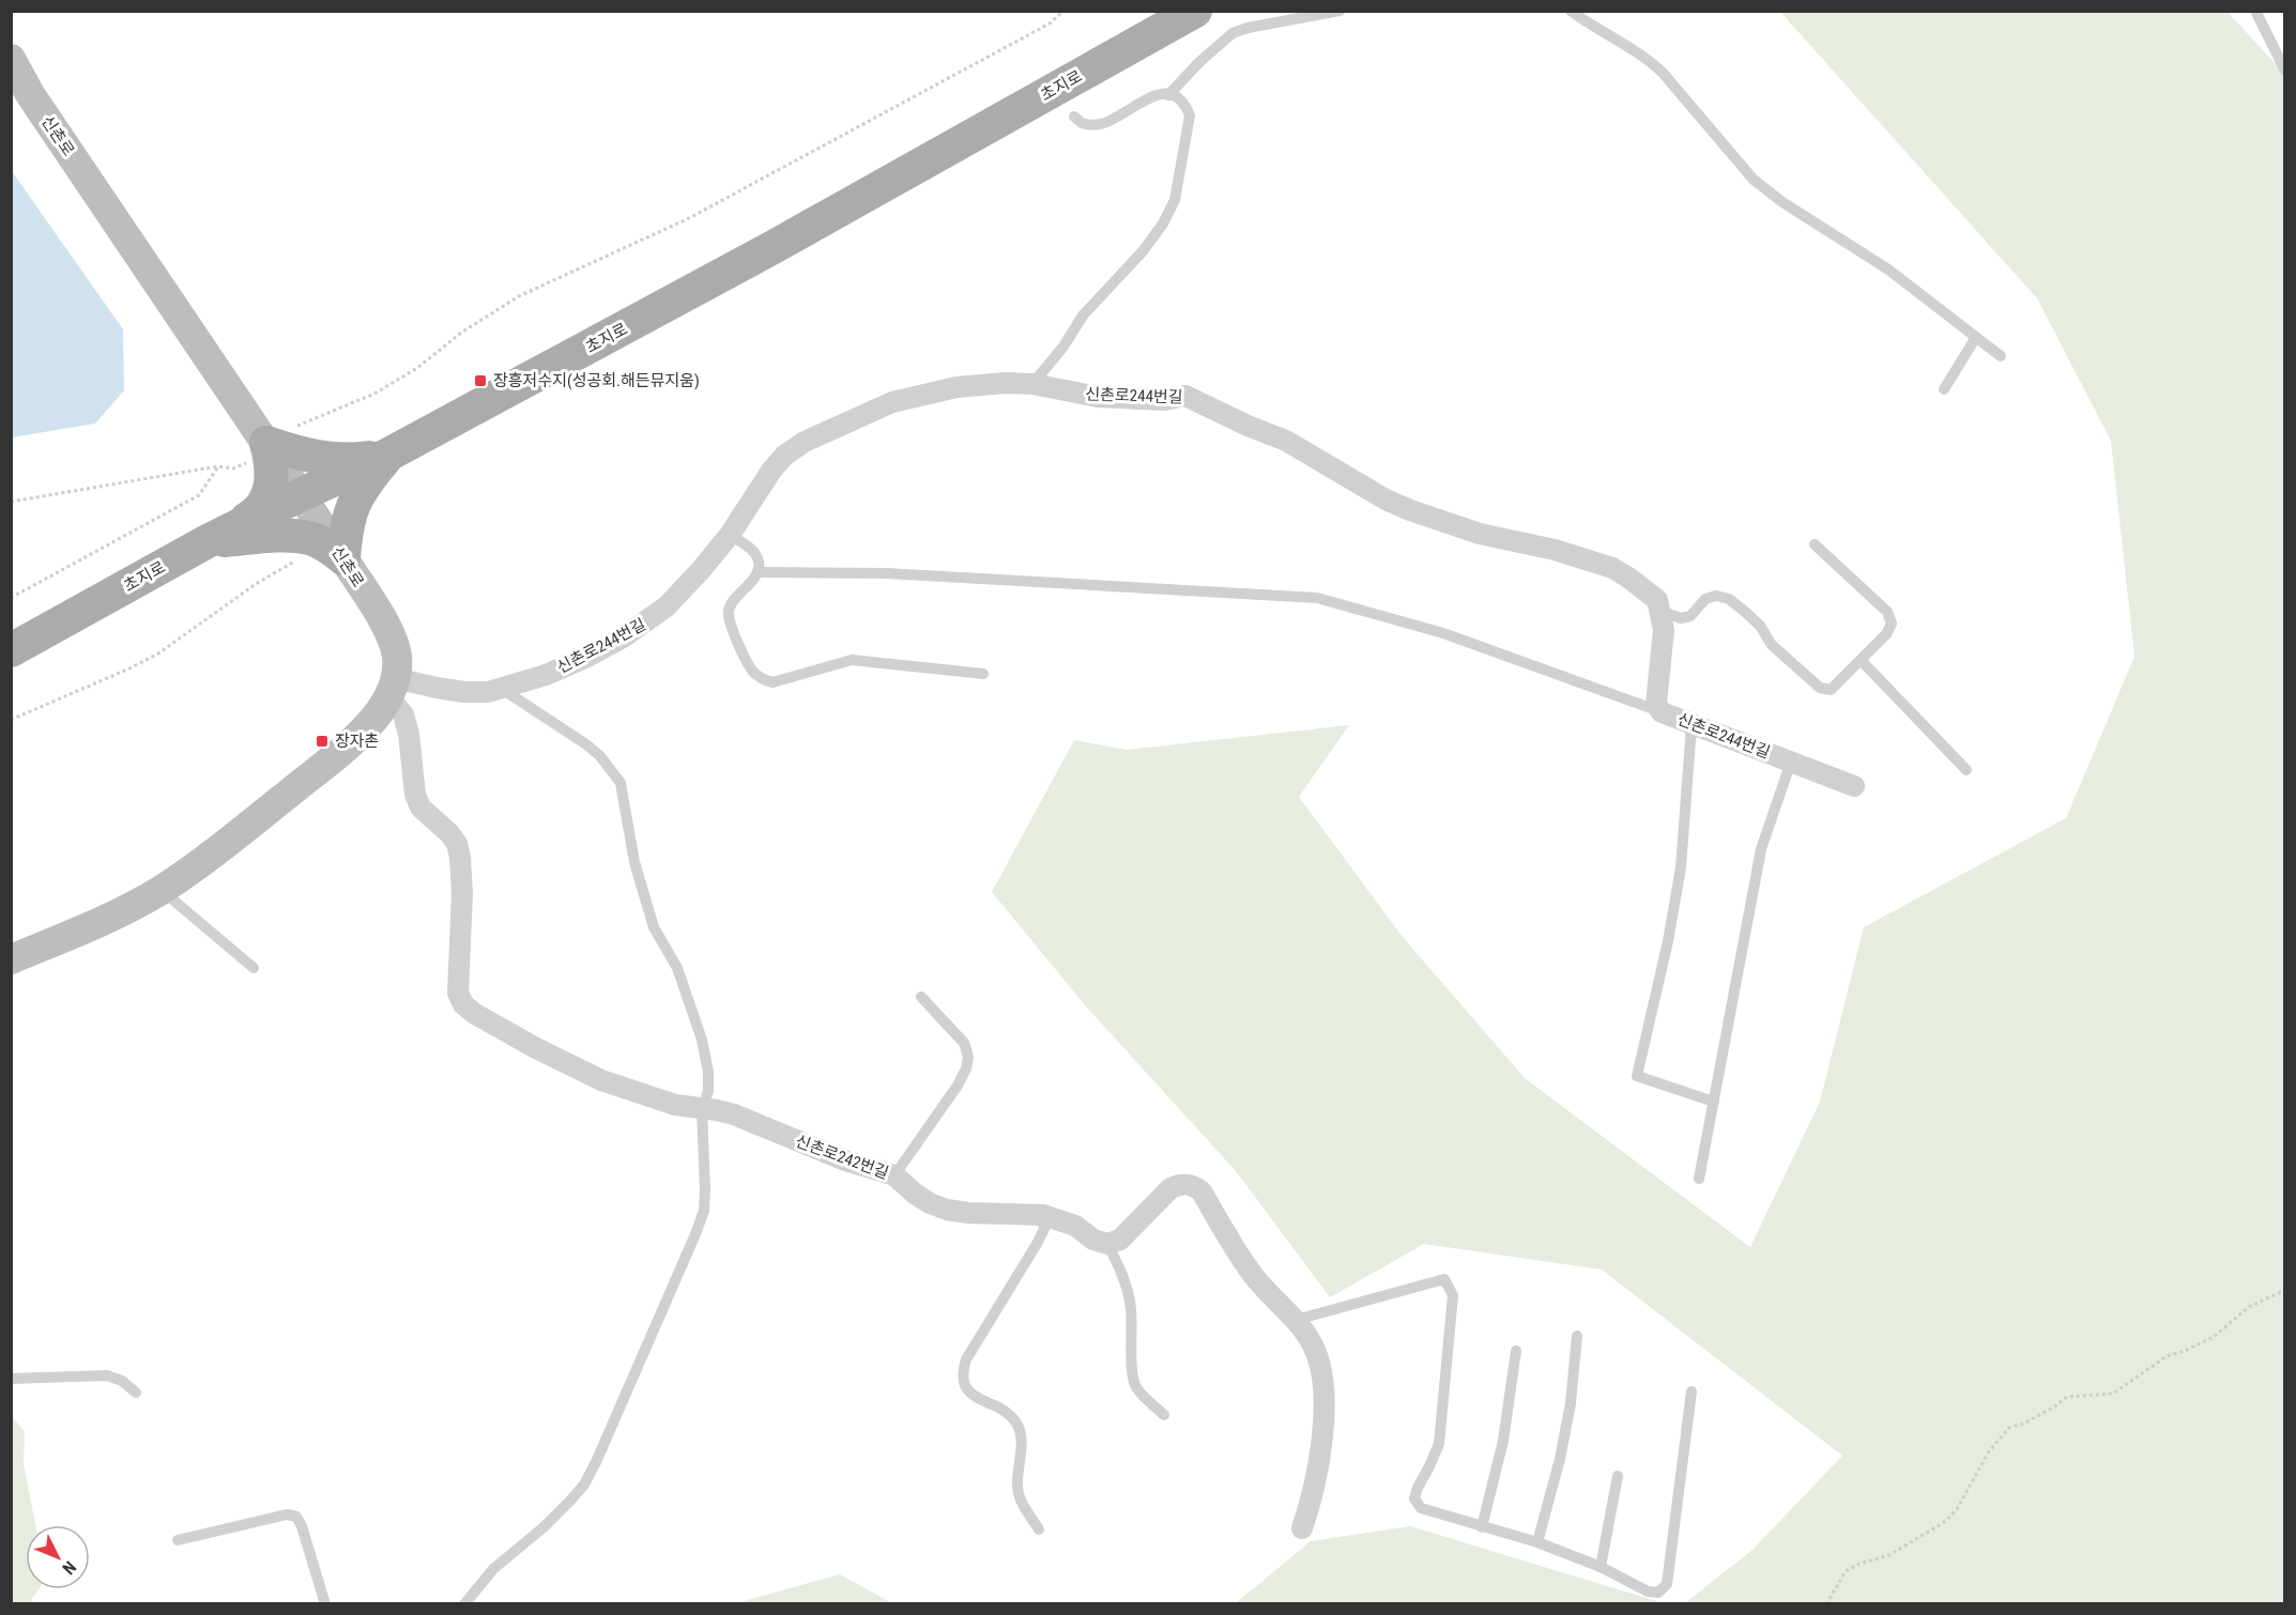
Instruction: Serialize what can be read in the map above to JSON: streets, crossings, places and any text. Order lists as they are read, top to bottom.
{
  "streets": {
    "main road": ["초지로"],
    "street": ["신촌로", "신촌로244번길", "신촌로242번길"]
  },
  "crossings": [
    ["초지로", "신촌로"],
    ["신촌로", "신촌로244번길"],
    ["신촌로", "신촌로242번길"],
    ["신촌로244번길", "신촌로242번길"]
  ],
  "places": {
    "transit": ["장흥저수지(성공회.해든뮤지움)", "장자촌"]
  },
  "north": "bottom right"
}
